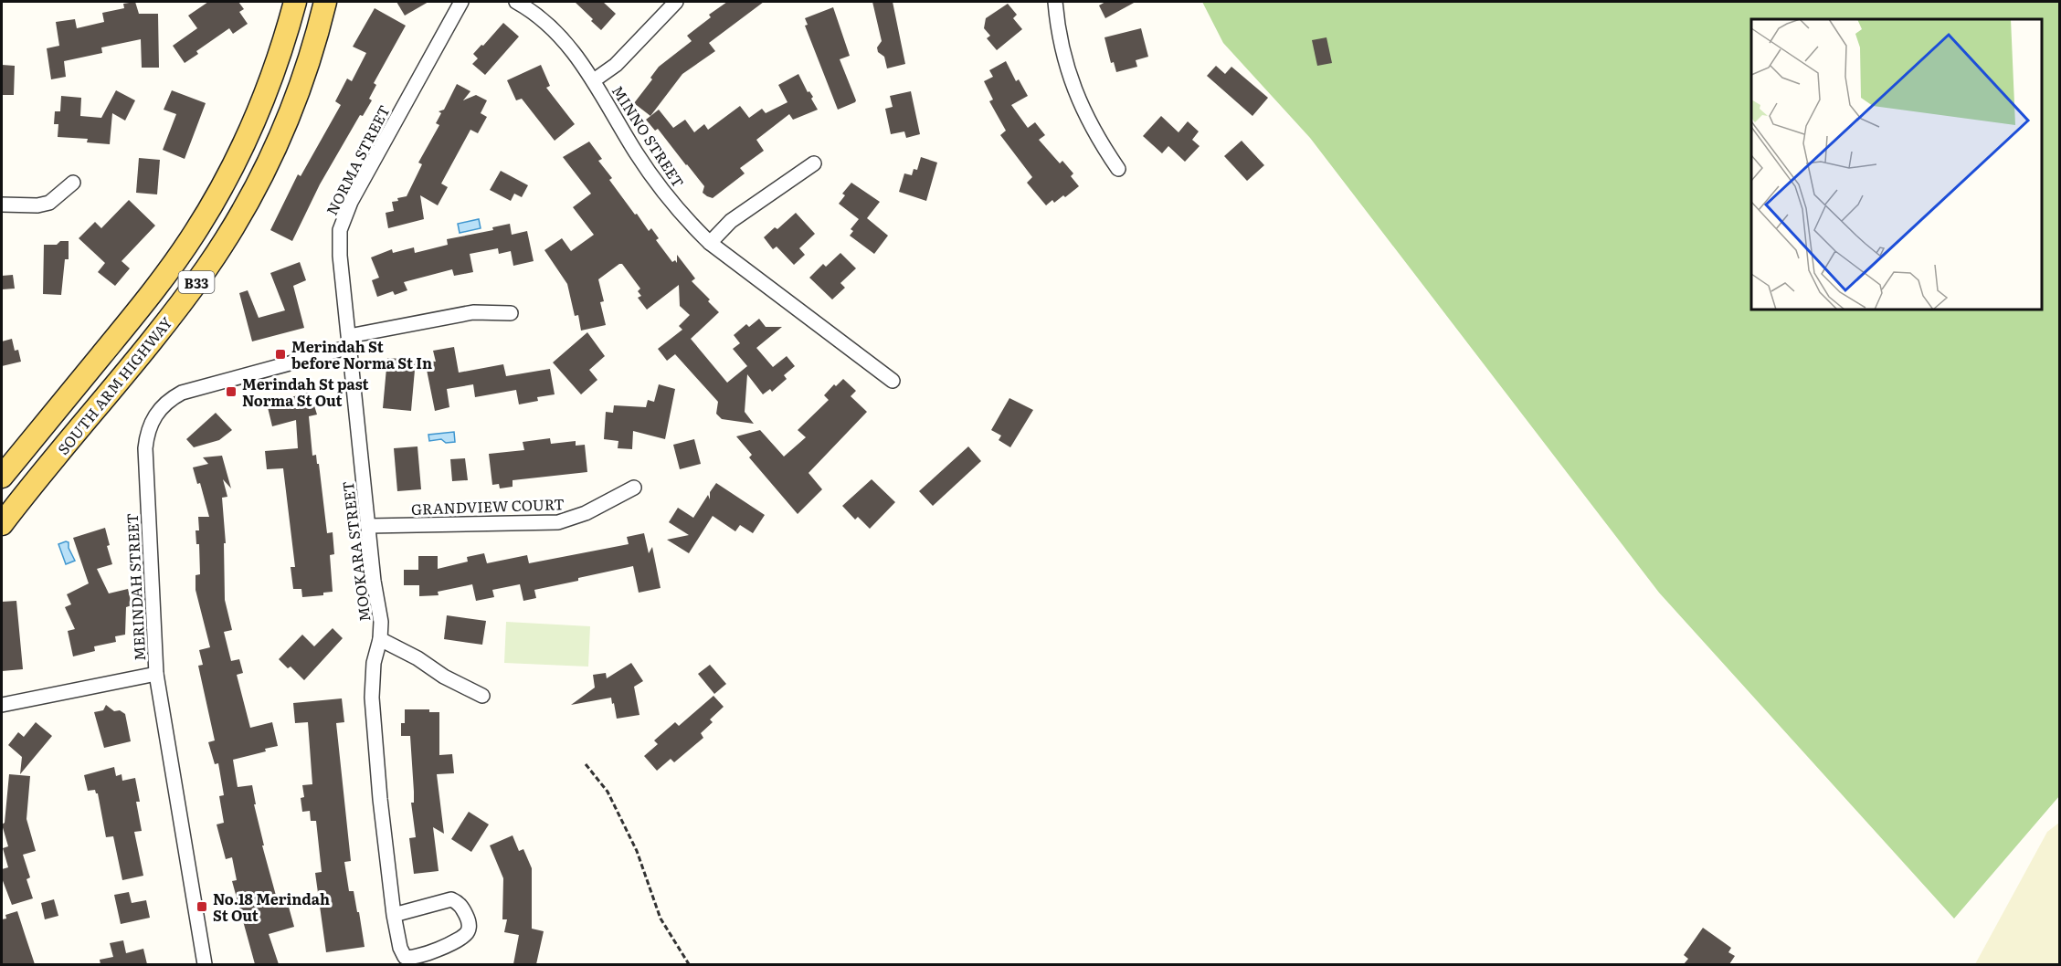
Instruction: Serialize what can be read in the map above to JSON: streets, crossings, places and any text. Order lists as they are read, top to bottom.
{
  "streets": {
    "main road": ["B33", "SOUTH ARM HIGHWAY"],
    "street": [
      "MINNO STREET",
      "NORMA STREET",
      "GRANDVIEW COURT",
      "MOOKARA STREET",
      "MERINDAH STREET"
    ]
  },
  "crossings": [
    ["NORMA STREET", "MOOKARA STREET"],
    ["NORMA STREET", "MERINDAH STREET"],
    ["GRANDVIEW COURT", "MOOKARA STREET"],
    ["MOOKARA STREET", "MERINDAH STREET"]
  ],
  "places": {
    "transit": ["Merindah St before Norma St In", "Merindah St past Norma St Out", "No.18 Merindah St Out"]
  }
}
